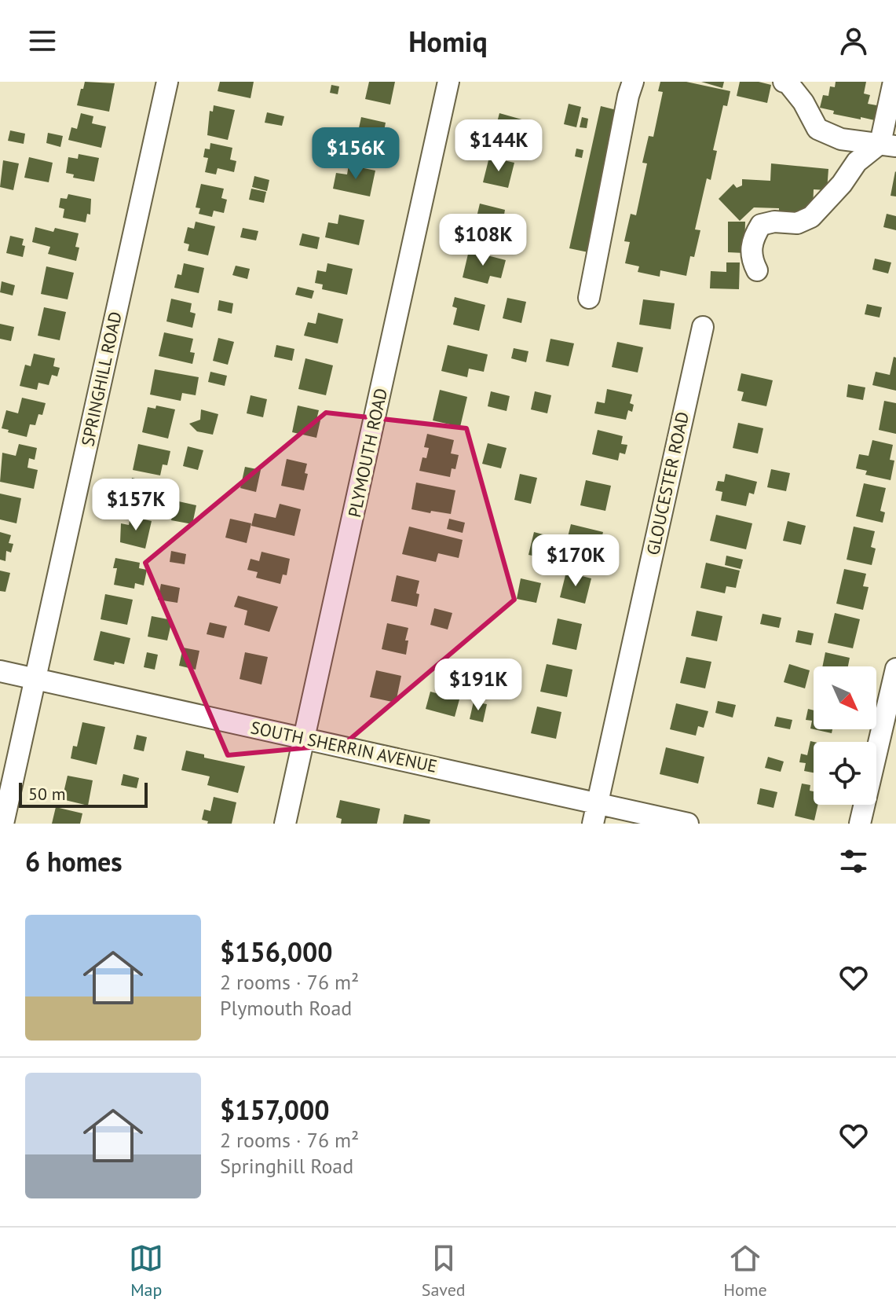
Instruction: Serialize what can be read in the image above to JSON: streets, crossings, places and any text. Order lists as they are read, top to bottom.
{
  "streets": {
    "street": [
      "SPRINGHILL ROAD",
      "PLYMOUTH ROAD",
      "GLOUCESTER ROAD",
      "SOUTH SHERRIN AVENUE"
    ]
  },
  "crossings": [
    ["SPRINGHILL ROAD", "SOUTH SHERRIN AVENUE"],
    ["PLYMOUTH ROAD", "SOUTH SHERRIN AVENUE"],
    ["GLOUCESTER ROAD", "SOUTH SHERRIN AVENUE"]
  ],
  "scale_bar": "50 m",
  "north": "bottom right",
  "page": {
    "header": "Homiq",
    "price": [
      "$144K",
      "$156K",
      "$108K",
      "$157K",
      "$170K",
      "$191K"
    ],
    "scale": "50 m",
    "heading": "6 homes",
    "list": [
      {
        "name": "$156,000",
        "note": "2 rooms · 76 m² · Plymouth Road"
      },
      {
        "name": "$157,000",
        "note": "2 rooms · 76 m² · Springhill Road"
      }
    ],
    "tabs": ["Map", "Saved", "Home"]
  }
}
